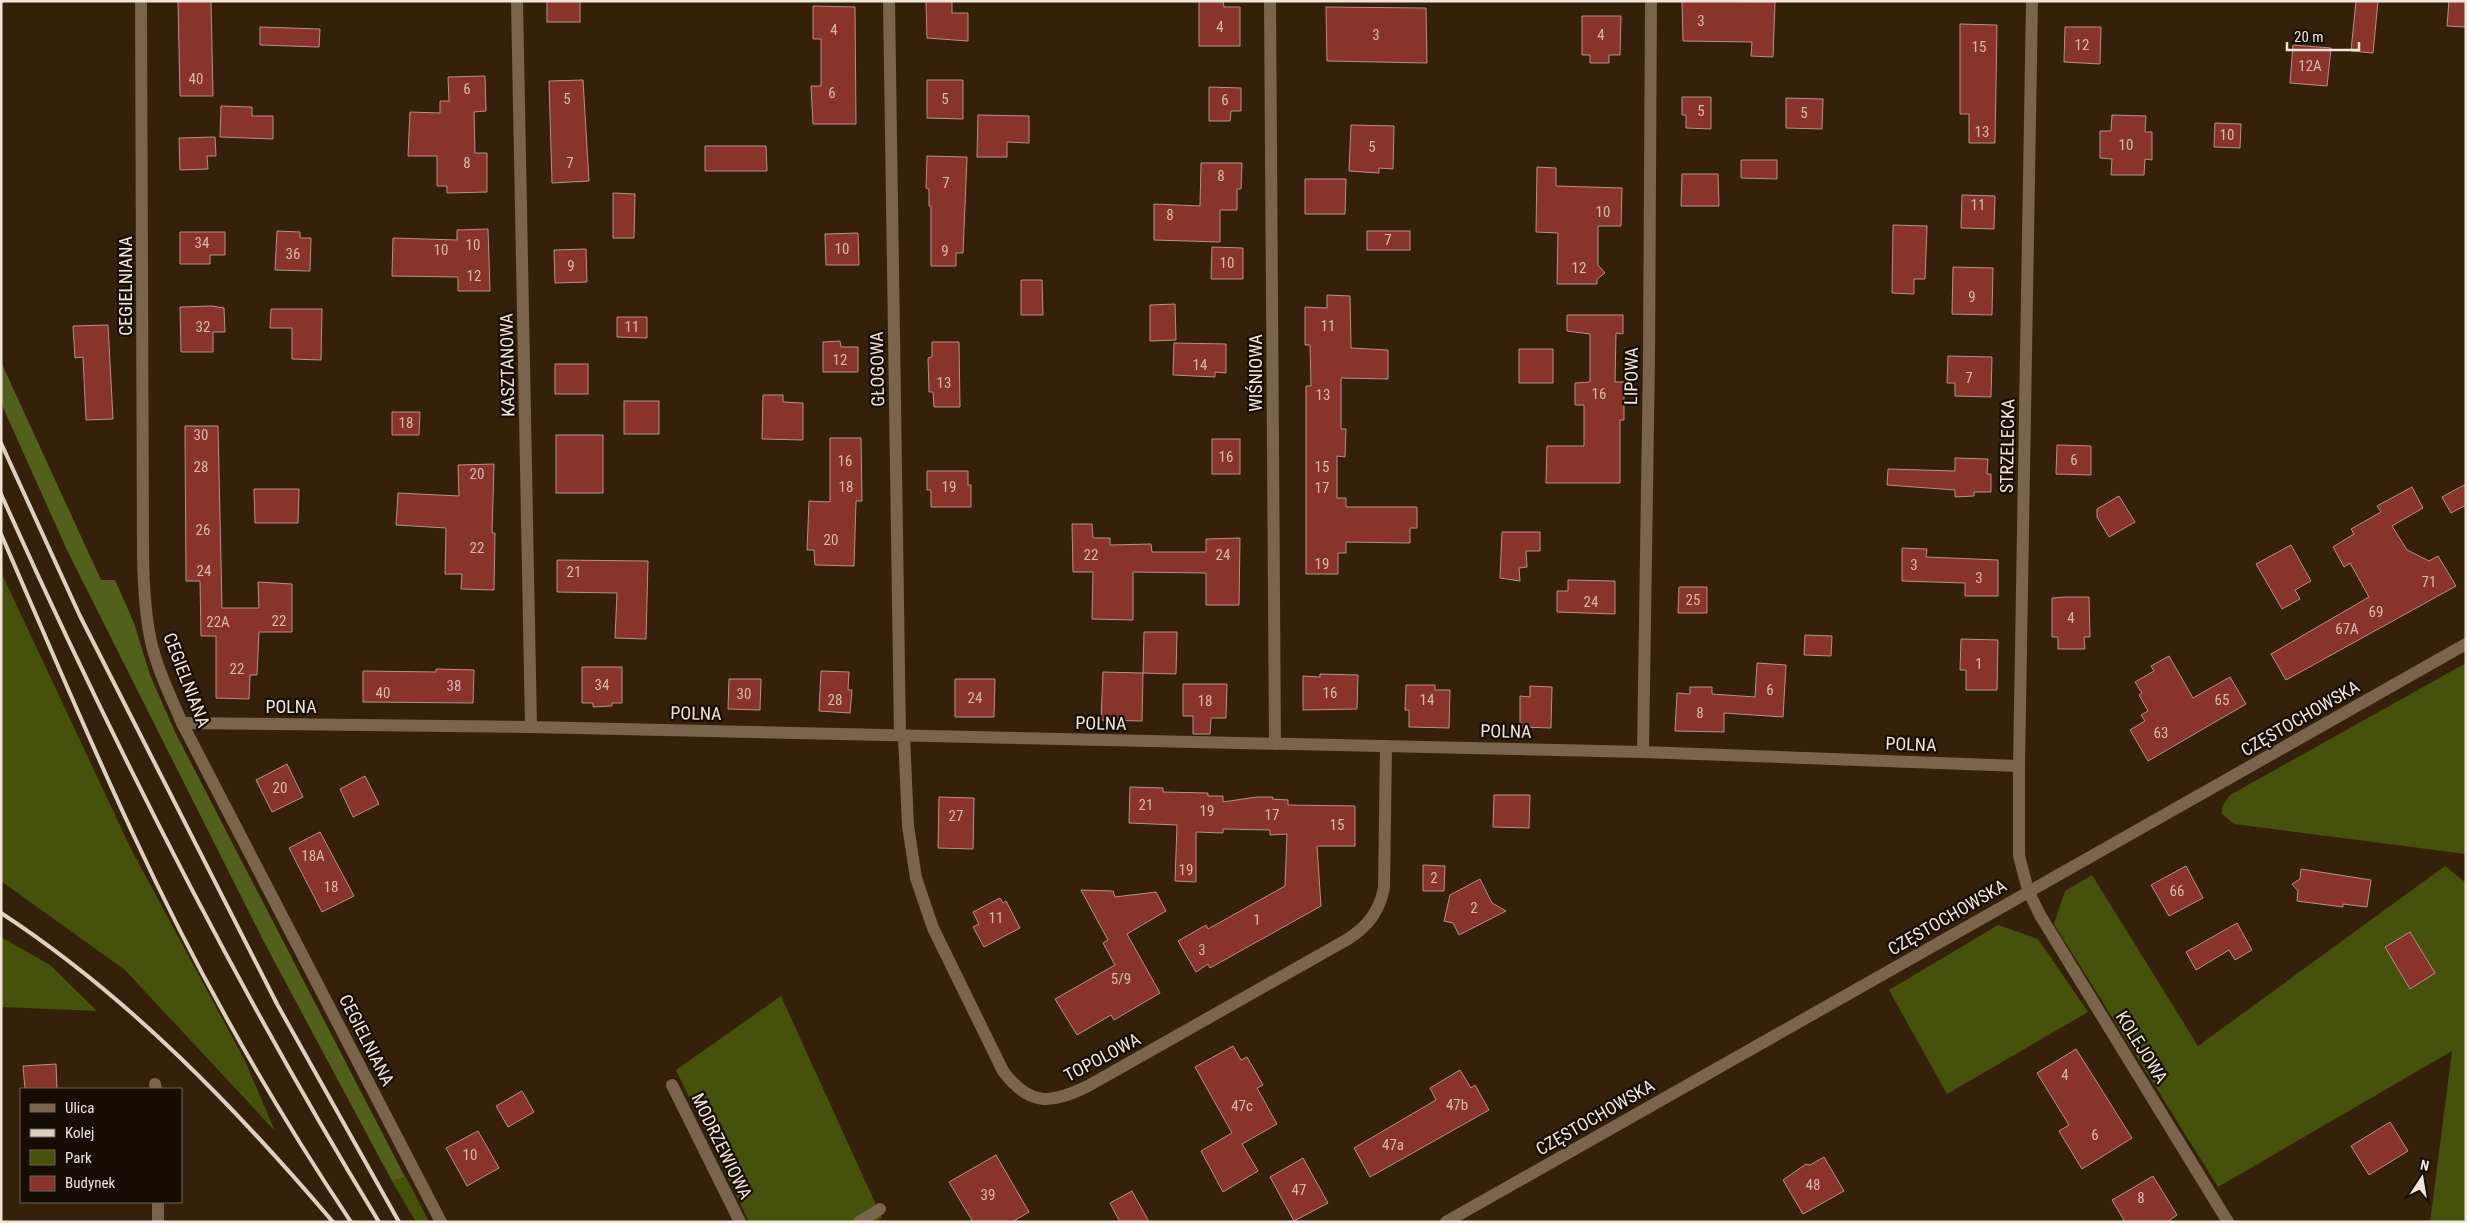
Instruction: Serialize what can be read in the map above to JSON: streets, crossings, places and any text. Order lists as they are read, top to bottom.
{
  "streets": {
    "street": [
      "CEGIELNIANA",
      "KASZTANOWA",
      "GŁOGOWA",
      "WIŚNIOWA",
      "LIPOWA",
      "STRZELECKA",
      "POLNA",
      "CZĘSTOCHOWSKA",
      "KOLEJOWA",
      "TOPOLOWA",
      "MODRZEWIOWA"
    ]
  },
  "crossings": [
    ["CEGIELNIANA", "POLNA"],
    ["KASZTANOWA", "POLNA"],
    ["GŁOGOWA", "POLNA"],
    ["GŁOGOWA", "TOPOLOWA"],
    ["WIŚNIOWA", "POLNA"],
    ["LIPOWA", "POLNA"],
    ["STRZELECKA", "POLNA"],
    ["STRZELECKA", "CZĘSTOCHOWSKA"],
    ["STRZELECKA", "KOLEJOWA"],
    ["POLNA", "TOPOLOWA"],
    ["CZĘSTOCHOWSKA", "KOLEJOWA"]
  ],
  "house_numbers": [
    "3",
    "4",
    "4",
    "3",
    "4",
    "12",
    "15",
    "12A",
    "40",
    "6",
    "6",
    "5",
    "5",
    "6",
    "5",
    "5",
    "13",
    "10",
    "10",
    "5",
    "8",
    "7",
    "8",
    "7",
    "11",
    "10",
    "8",
    "7",
    "34",
    "10",
    "10",
    "10",
    "9",
    "36",
    "10",
    "9",
    "12",
    "12",
    "9",
    "11",
    "32",
    "11",
    "12",
    "14",
    "7",
    "13",
    "16",
    "13",
    "18",
    "30",
    "16",
    "6",
    "16",
    "28",
    "15",
    "20",
    "18",
    "19",
    "17",
    "26",
    "20",
    "22",
    "22",
    "24",
    "19",
    "3",
    "24",
    "21",
    "3",
    "71",
    "25",
    "24",
    "69",
    "4",
    "22",
    "22A",
    "67A",
    "1",
    "22",
    "34",
    "38",
    "6",
    "40",
    "16",
    "30",
    "24",
    "28",
    "14",
    "65",
    "18",
    "8",
    "63",
    "20",
    "21",
    "19",
    "17",
    "27",
    "15",
    "18A",
    "19",
    "2",
    "18",
    "66",
    "2",
    "11",
    "1",
    "3",
    "5/9",
    "4",
    "47b",
    "47c",
    "6",
    "47a",
    "10",
    "48",
    "47",
    "39",
    "8"
  ],
  "legend": [
    "Ulica",
    "Kolej",
    "Park",
    "Budynek"
  ],
  "scale_bar": "20 m",
  "north": "top"
}
